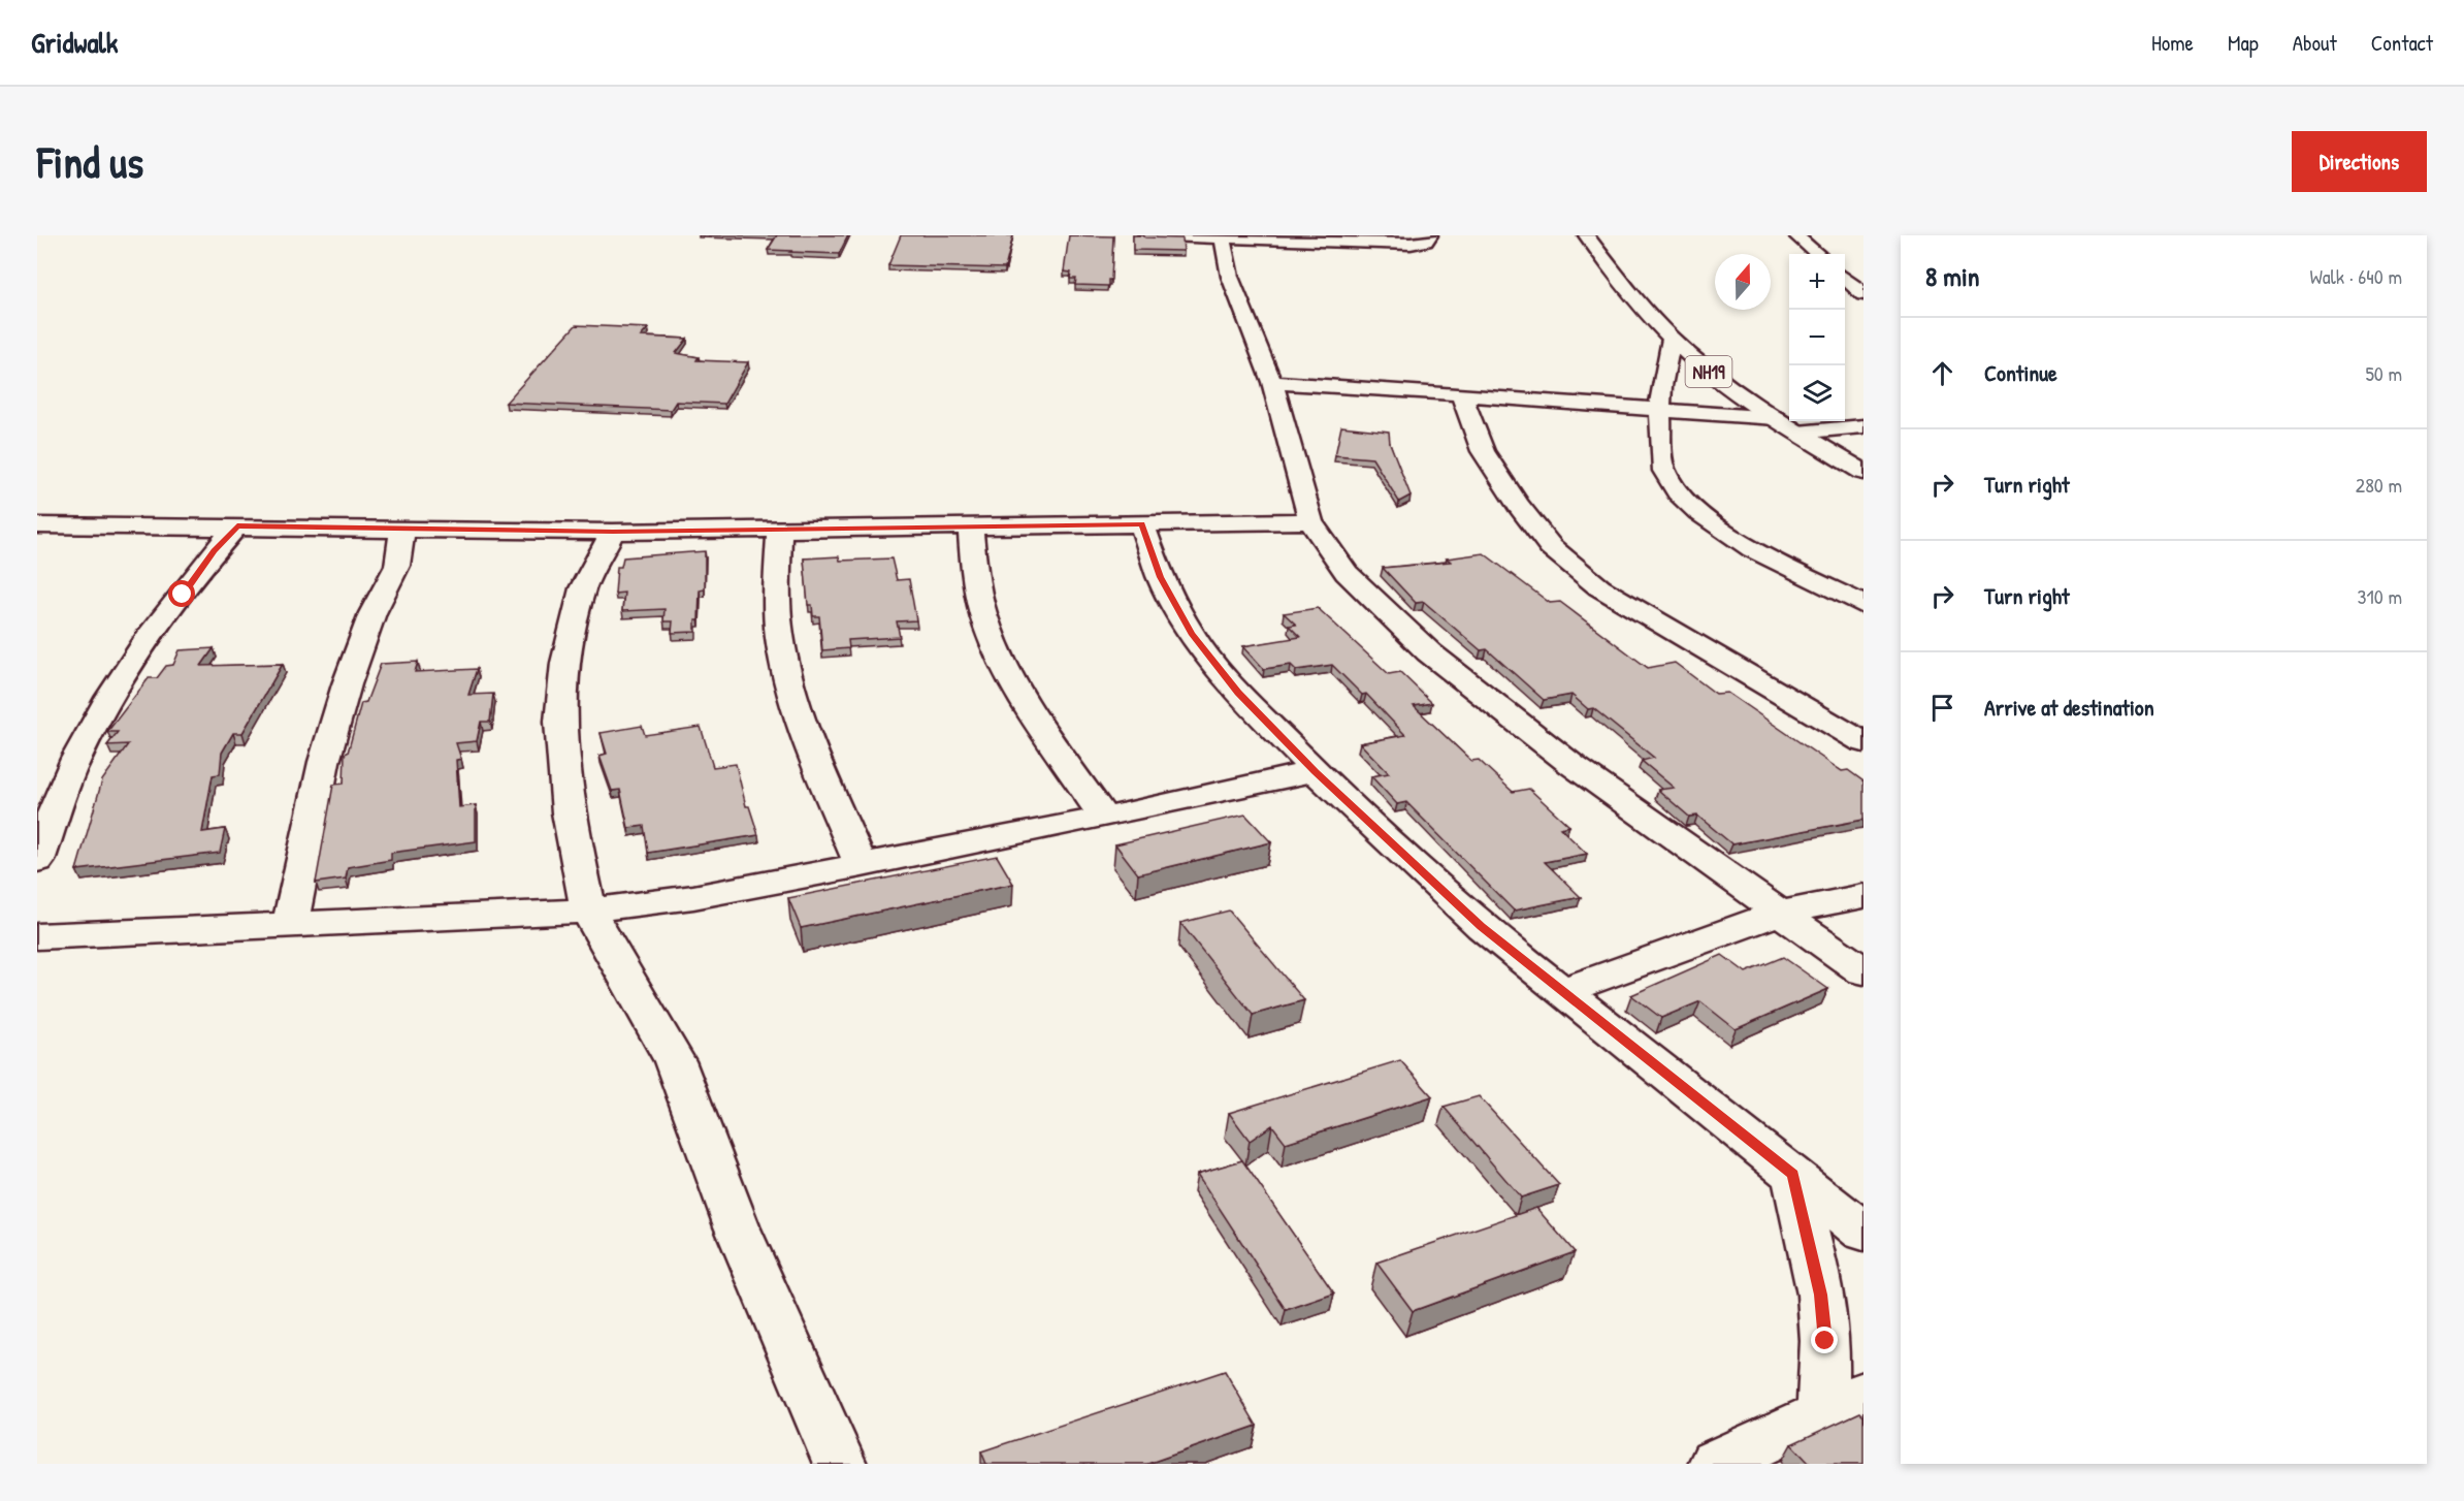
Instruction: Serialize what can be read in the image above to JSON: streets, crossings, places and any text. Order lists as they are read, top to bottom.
{
  "streets": {
    "main road": ["NH19"]
  },
  "north": "top",
  "page": {
    "header": "Gridwalk",
    "nav": [
      "Home",
      "Map",
      "About",
      "Contact"
    ],
    "buttons": "Directions",
    "title": "Find us",
    "heading": ["8 min", "Walk · 640 m"],
    "map_buttons": ["+", "−"],
    "list": [
      ["Continue", "50 m"],
      ["Turn right", "280 m"],
      ["Turn right", "310 m"],
      "Arrive at destination"
    ]
  }
}
